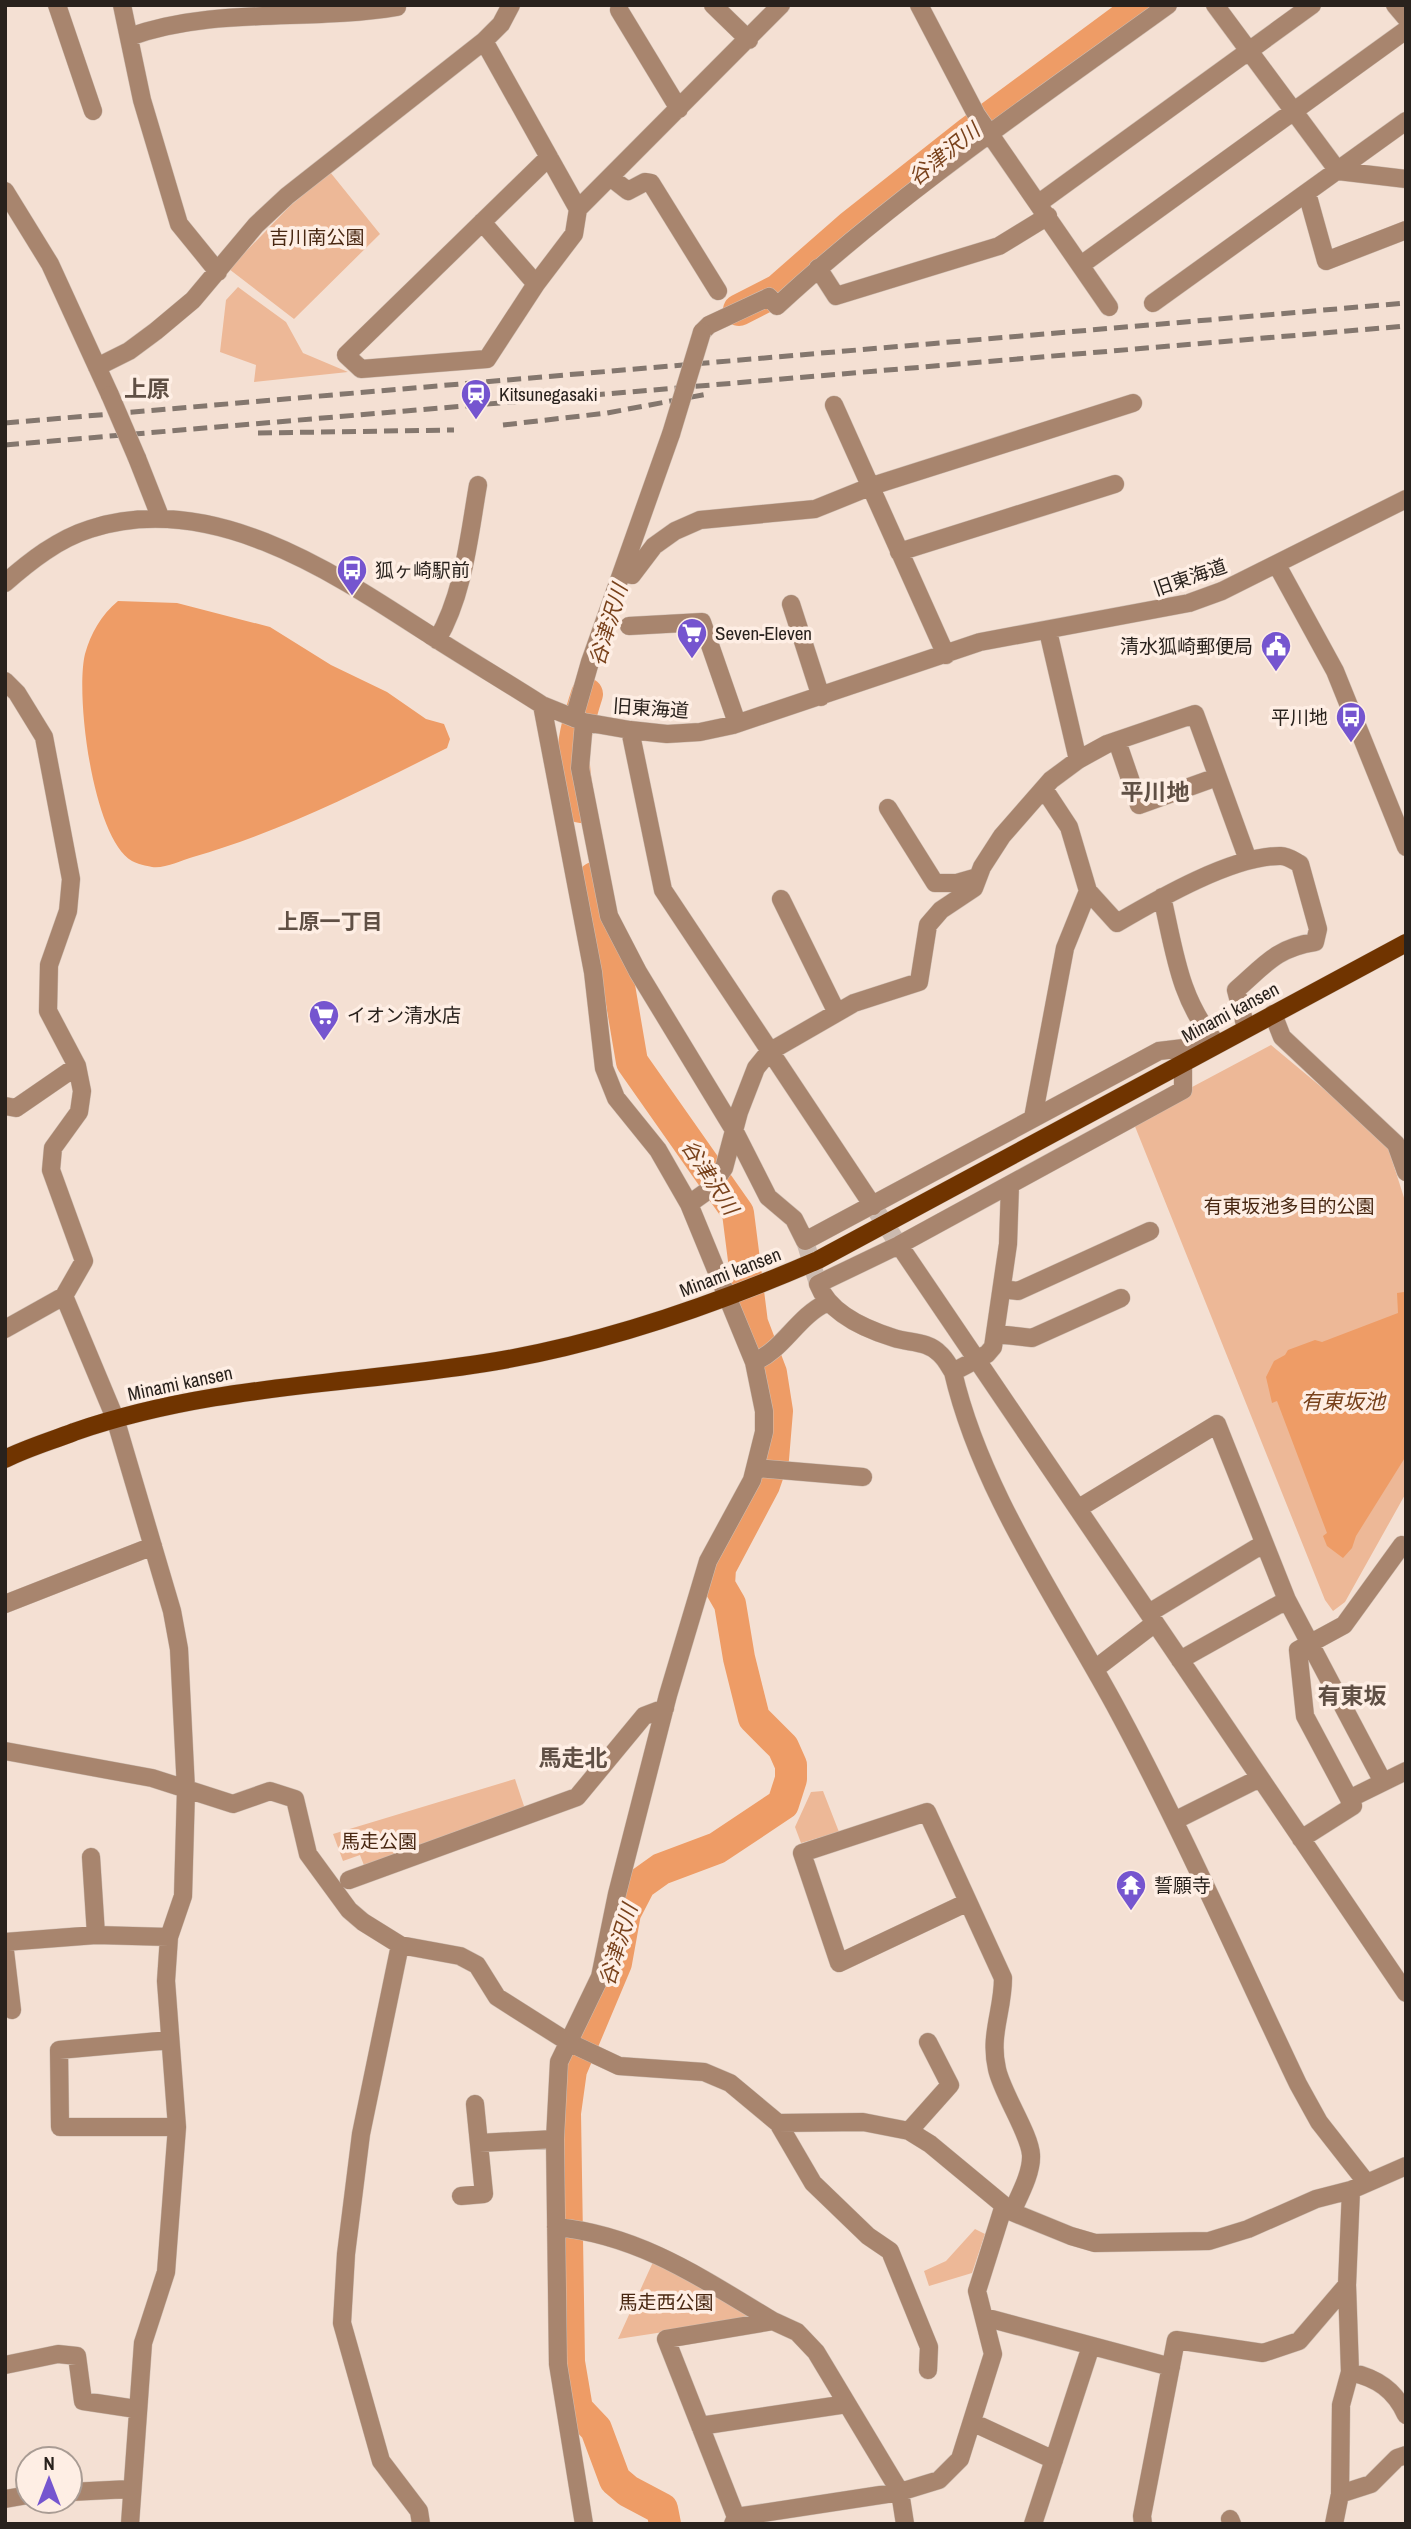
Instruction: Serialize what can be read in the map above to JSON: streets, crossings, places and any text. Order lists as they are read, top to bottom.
{
  "streets": {
    "main road": ["Minami kansen"],
    "street": ["旧東海道"]
  },
  "districts": [
    "上原",
    "平川地",
    "上原一丁目",
    "有東坂",
    "馬走北"
  ],
  "water": ["谷津沢川", "有東坂池"],
  "parks": [
    "吉川南公園",
    "有東坂池多目的公園",
    "馬走公園",
    "馬走西公園"
  ],
  "places": {
    "station": ["Kitsunegasaki"],
    "bus stop": ["狐ヶ崎駅前", "平川地"],
    "supermarket": ["Seven-Eleven", "イオン清水店"],
    "public building": ["清水狐崎郵便局"],
    "temple": ["誓願寺"]
  },
  "north": "top"
}
